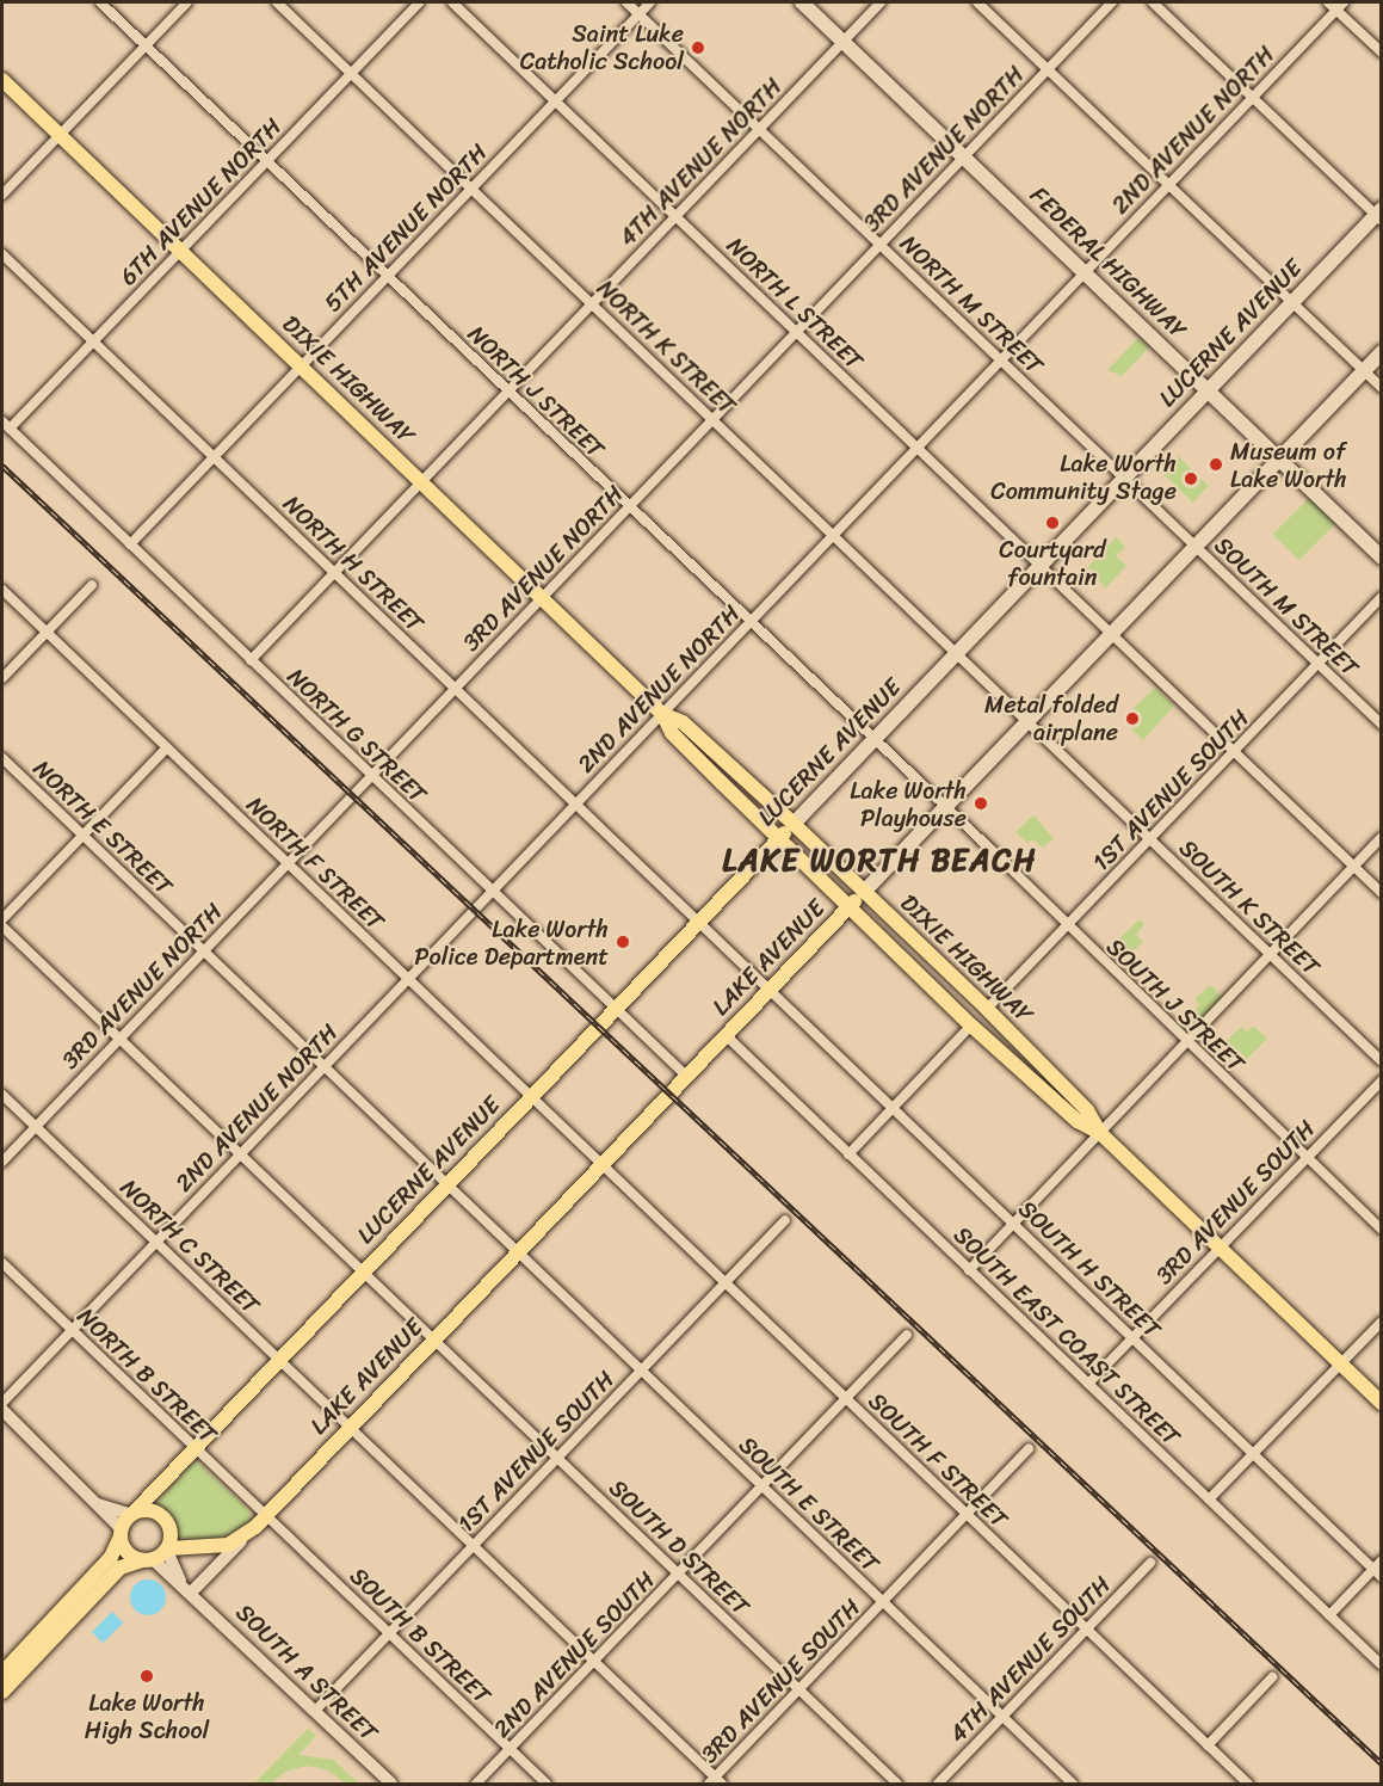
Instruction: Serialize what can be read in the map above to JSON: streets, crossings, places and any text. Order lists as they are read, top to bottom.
{
  "streets": {
    "main road": [
      "FEDERAL HIGHWAY",
      "LUCERNE AVENUE",
      "DIXIE HIGHWAY",
      "LAKE AVENUE"
    ],
    "street": [
      "2ND AVENUE NORTH",
      "3RD AVENUE NORTH",
      "4TH AVENUE NORTH",
      "6TH AVENUE NORTH",
      "5TH AVENUE NORTH",
      "NORTH L STREET",
      "NORTH M STREET",
      "NORTH K STREET",
      "NORTH J STREET",
      "NORTH H STREET",
      "SOUTH M STREET",
      "NORTH G STREET",
      "1ST AVENUE SOUTH",
      "NORTH E STREET",
      "NORTH F STREET",
      "SOUTH K STREET",
      "SOUTH J STREET",
      "3RD AVENUE SOUTH",
      "NORTH C STREET",
      "SOUTH H STREET",
      "SOUTH EAST COAST STREET",
      "NORTH B STREET",
      "SOUTH F STREET",
      "SOUTH E STREET",
      "SOUTH D STREET",
      "SOUTH B STREET",
      "2ND AVENUE SOUTH",
      "4TH AVENUE SOUTH",
      "SOUTH A STREET"
    ]
  },
  "crossings": [
    ["2ND AVENUE NORTH", "FEDERAL HIGHWAY"],
    ["2ND AVENUE NORTH", "NORTH L STREET"],
    ["2ND AVENUE NORTH", "NORTH M STREET"],
    ["2ND AVENUE NORTH", "NORTH K STREET"],
    ["2ND AVENUE NORTH", "DIXIE HIGHWAY"],
    ["2ND AVENUE NORTH", "NORTH J STREET"],
    ["2ND AVENUE NORTH", "NORTH H STREET"],
    ["2ND AVENUE NORTH", "NORTH G STREET"],
    ["2ND AVENUE NORTH", "NORTH E STREET"],
    ["2ND AVENUE NORTH", "NORTH F STREET"],
    ["2ND AVENUE NORTH", "NORTH C STREET"],
    ["2ND AVENUE NORTH", "NORTH B STREET"],
    ["2ND AVENUE NORTH", "SOUTH D STREET"],
    ["3RD AVENUE NORTH", "FEDERAL HIGHWAY"],
    ["3RD AVENUE NORTH", "NORTH L STREET"],
    ["3RD AVENUE NORTH", "NORTH M STREET"],
    ["3RD AVENUE NORTH", "NORTH K STREET"],
    ["3RD AVENUE NORTH", "DIXIE HIGHWAY"],
    ["3RD AVENUE NORTH", "NORTH J STREET"],
    ["3RD AVENUE NORTH", "NORTH H STREET"],
    ["3RD AVENUE NORTH", "NORTH G STREET"],
    ["3RD AVENUE NORTH", "NORTH E STREET"],
    ["3RD AVENUE NORTH", "NORTH F STREET"],
    ["3RD AVENUE NORTH", "NORTH C STREET"],
    ["3RD AVENUE NORTH", "SOUTH D STREET"],
    ["4TH AVENUE NORTH", "FEDERAL HIGHWAY"],
    ["4TH AVENUE NORTH", "NORTH L STREET"],
    ["4TH AVENUE NORTH", "NORTH M STREET"],
    ["4TH AVENUE NORTH", "NORTH K STREET"],
    ["4TH AVENUE NORTH", "DIXIE HIGHWAY"],
    ["4TH AVENUE NORTH", "NORTH J STREET"],
    ["4TH AVENUE NORTH", "NORTH H STREET"],
    ["4TH AVENUE NORTH", "NORTH G STREET"],
    ["6TH AVENUE NORTH", "NORTH K STREET"],
    ["6TH AVENUE NORTH", "DIXIE HIGHWAY"],
    ["6TH AVENUE NORTH", "NORTH J STREET"],
    ["6TH AVENUE NORTH", "NORTH H STREET"],
    ["6TH AVENUE NORTH", "NORTH G STREET"],
    ["5TH AVENUE NORTH", "NORTH L STREET"],
    ["5TH AVENUE NORTH", "NORTH M STREET"],
    ["5TH AVENUE NORTH", "NORTH K STREET"],
    ["5TH AVENUE NORTH", "DIXIE HIGHWAY"],
    ["5TH AVENUE NORTH", "NORTH J STREET"],
    ["5TH AVENUE NORTH", "NORTH H STREET"],
    ["5TH AVENUE NORTH", "NORTH G STREET"],
    ["FEDERAL HIGHWAY", "LUCERNE AVENUE"],
    ["FEDERAL HIGHWAY", "LAKE AVENUE"],
    ["NORTH L STREET", "LUCERNE AVENUE"],
    ["NORTH L STREET", "1ST AVENUE SOUTH"],
    ["NORTH L STREET", "LAKE AVENUE"],
    ["NORTH M STREET", "LUCERNE AVENUE"],
    ["NORTH M STREET", "SOUTH M STREET"],
    ["NORTH M STREET", "LAKE AVENUE"],
    ["LUCERNE AVENUE", "NORTH K STREET"],
    ["LUCERNE AVENUE", "DIXIE HIGHWAY"],
    ["LUCERNE AVENUE", "NORTH J STREET"],
    ["LUCERNE AVENUE", "NORTH H STREET"],
    ["LUCERNE AVENUE", "NORTH G STREET"],
    ["LUCERNE AVENUE", "NORTH E STREET"],
    ["LUCERNE AVENUE", "NORTH F STREET"],
    ["LUCERNE AVENUE", "LAKE AVENUE"],
    ["LUCERNE AVENUE", "NORTH C STREET"],
    ["LUCERNE AVENUE", "NORTH B STREET"],
    ["LUCERNE AVENUE", "SOUTH D STREET"],
    ["LUCERNE AVENUE", "SOUTH A STREET"],
    ["NORTH K STREET", "SOUTH K STREET"],
    ["NORTH K STREET", "LAKE AVENUE"],
    ["DIXIE HIGHWAY", "1ST AVENUE SOUTH"],
    ["DIXIE HIGHWAY", "LAKE AVENUE"],
    ["DIXIE HIGHWAY", "3RD AVENUE SOUTH"],
    ["NORTH J STREET", "LAKE AVENUE"],
    ["NORTH J STREET", "SOUTH J STREET"],
    ["NORTH H STREET", "LAKE AVENUE"],
    ["NORTH H STREET", "SOUTH H STREET"],
    ["SOUTH M STREET", "1ST AVENUE SOUTH"],
    ["SOUTH M STREET", "LAKE AVENUE"],
    ["NORTH G STREET", "LAKE AVENUE"],
    ["1ST AVENUE SOUTH", "SOUTH K STREET"],
    ["1ST AVENUE SOUTH", "SOUTH J STREET"],
    ["1ST AVENUE SOUTH", "NORTH C STREET"],
    ["1ST AVENUE SOUTH", "SOUTH F STREET"],
    ["1ST AVENUE SOUTH", "SOUTH E STREET"],
    ["1ST AVENUE SOUTH", "SOUTH D STREET"],
    ["1ST AVENUE SOUTH", "SOUTH B STREET"],
    ["1ST AVENUE SOUTH", "SOUTH A STREET"],
    ["NORTH E STREET", "LAKE AVENUE"],
    ["NORTH E STREET", "SOUTH E STREET"],
    ["NORTH F STREET", "LAKE AVENUE"],
    ["NORTH F STREET", "SOUTH F STREET"],
    ["SOUTH K STREET", "LAKE AVENUE"],
    ["LAKE AVENUE", "SOUTH J STREET"],
    ["LAKE AVENUE", "NORTH C STREET"],
    ["LAKE AVENUE", "SOUTH H STREET"],
    ["LAKE AVENUE", "SOUTH EAST COAST STREET"],
    ["LAKE AVENUE", "NORTH B STREET"],
    ["LAKE AVENUE", "SOUTH F STREET"],
    ["LAKE AVENUE", "SOUTH E STREET"],
    ["LAKE AVENUE", "SOUTH D STREET"],
    ["LAKE AVENUE", "SOUTH B STREET"],
    ["LAKE AVENUE", "SOUTH A STREET"],
    ["SOUTH J STREET", "3RD AVENUE SOUTH"],
    ["3RD AVENUE SOUTH", "NORTH C STREET"],
    ["3RD AVENUE SOUTH", "SOUTH H STREET"],
    ["3RD AVENUE SOUTH", "SOUTH EAST COAST STREET"],
    ["3RD AVENUE SOUTH", "SOUTH F STREET"],
    ["3RD AVENUE SOUTH", "SOUTH E STREET"],
    ["3RD AVENUE SOUTH", "SOUTH D STREET"],
    ["NORTH C STREET", "2ND AVENUE SOUTH"],
    ["NORTH B STREET", "SOUTH B STREET"],
    ["SOUTH F STREET", "2ND AVENUE SOUTH"],
    ["SOUTH F STREET", "4TH AVENUE SOUTH"],
    ["SOUTH E STREET", "2ND AVENUE SOUTH"],
    ["SOUTH E STREET", "4TH AVENUE SOUTH"],
    ["SOUTH D STREET", "2ND AVENUE SOUTH"],
    ["SOUTH B STREET", "2ND AVENUE SOUTH"]
  ],
  "districts": ["LAKE WORTH BEACH"],
  "places": [
    "Saint Luke Catholic School",
    "Museum of Lake Worth",
    "Lake Worth Community Stage",
    "Courtyard fountain",
    "Metal folded airplane",
    "Lake Worth Playhouse",
    "Lake Worth Police Department",
    "Lake Worth High School"
  ]
}
